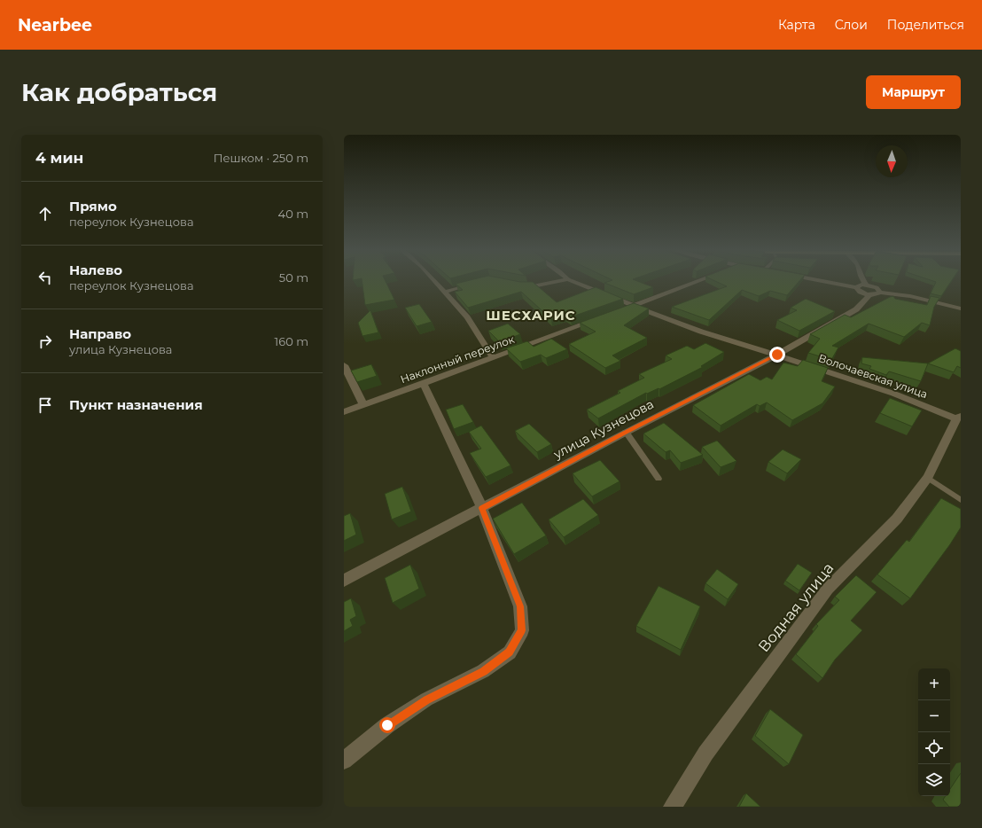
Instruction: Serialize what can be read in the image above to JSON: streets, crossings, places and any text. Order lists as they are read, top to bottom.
{
  "streets": {
    "street": [
      "Наклонный переулок",
      "Волочаевская улица",
      "улица Кузнецова",
      "Водная улица"
    ]
  },
  "crossings": [
    ["Волочаевская улица", "улица Кузнецова"],
    ["Волочаевская улица", "Водная улица"]
  ],
  "districts": ["ШЕСХАРИС"],
  "north": "bottom",
  "page": {
    "header": "Nearbee",
    "nav": ["Карта", "Слои", "Поделиться"],
    "buttons": "Маршрут",
    "title": "Как добраться",
    "heading": ["4 мин", "Пешком · 250 m"],
    "list": [
      ["Прямо", "переулок Кузнецова", "40 m"],
      ["Налево", "переулок Кузнецова", "50 m"],
      ["Направо", "улица Кузнецова", "160 m"],
      "Пункт назначения"
    ],
    "map_buttons": ["+", "−"]
  }
}
